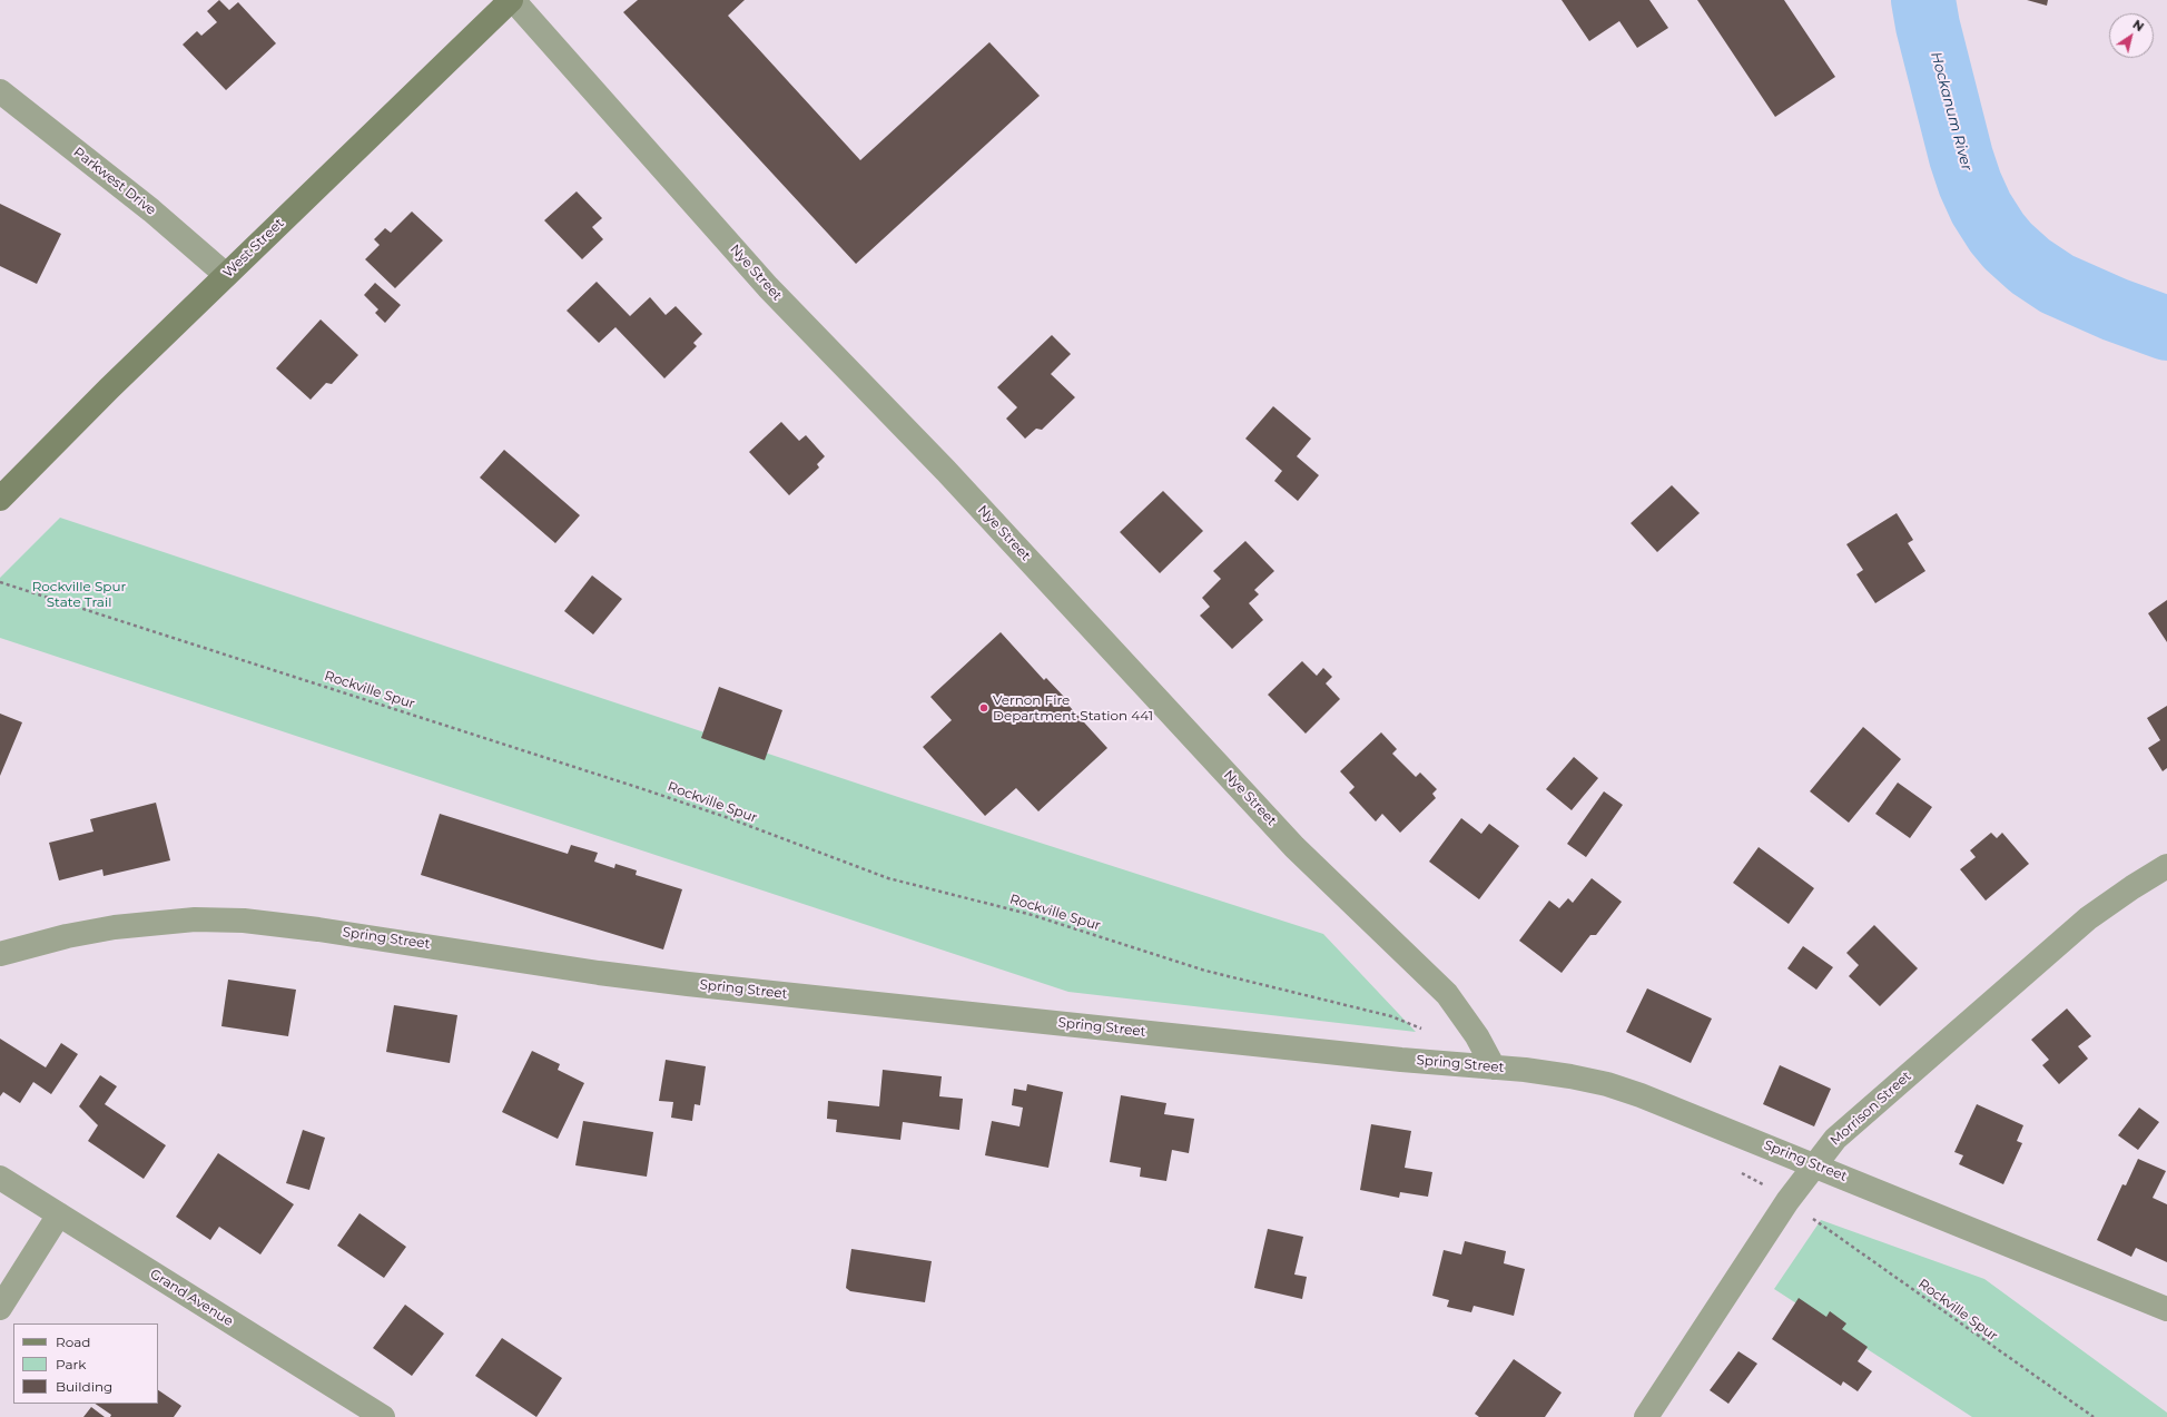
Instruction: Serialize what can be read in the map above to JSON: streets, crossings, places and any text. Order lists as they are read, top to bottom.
{
  "streets": {
    "main road": ["West Street"],
    "street": [
      "Parkwest Drive",
      "Nye Street",
      "Spring Street",
      "Morrison Street",
      "Grand Avenue"
    ],
    "path": ["Rockville Spur"]
  },
  "crossings": [
    ["Parkwest Drive", "West Street"],
    ["West Street", "Nye Street"],
    ["Nye Street", "Spring Street"],
    ["Spring Street", "Morrison Street"]
  ],
  "water": ["Hockanum River"],
  "parks": ["Rockville Spur State Trail"],
  "places": ["Vernon Fire Department Station 441"],
  "legend": ["Road", "Park", "Building"],
  "north": "top right"
}
